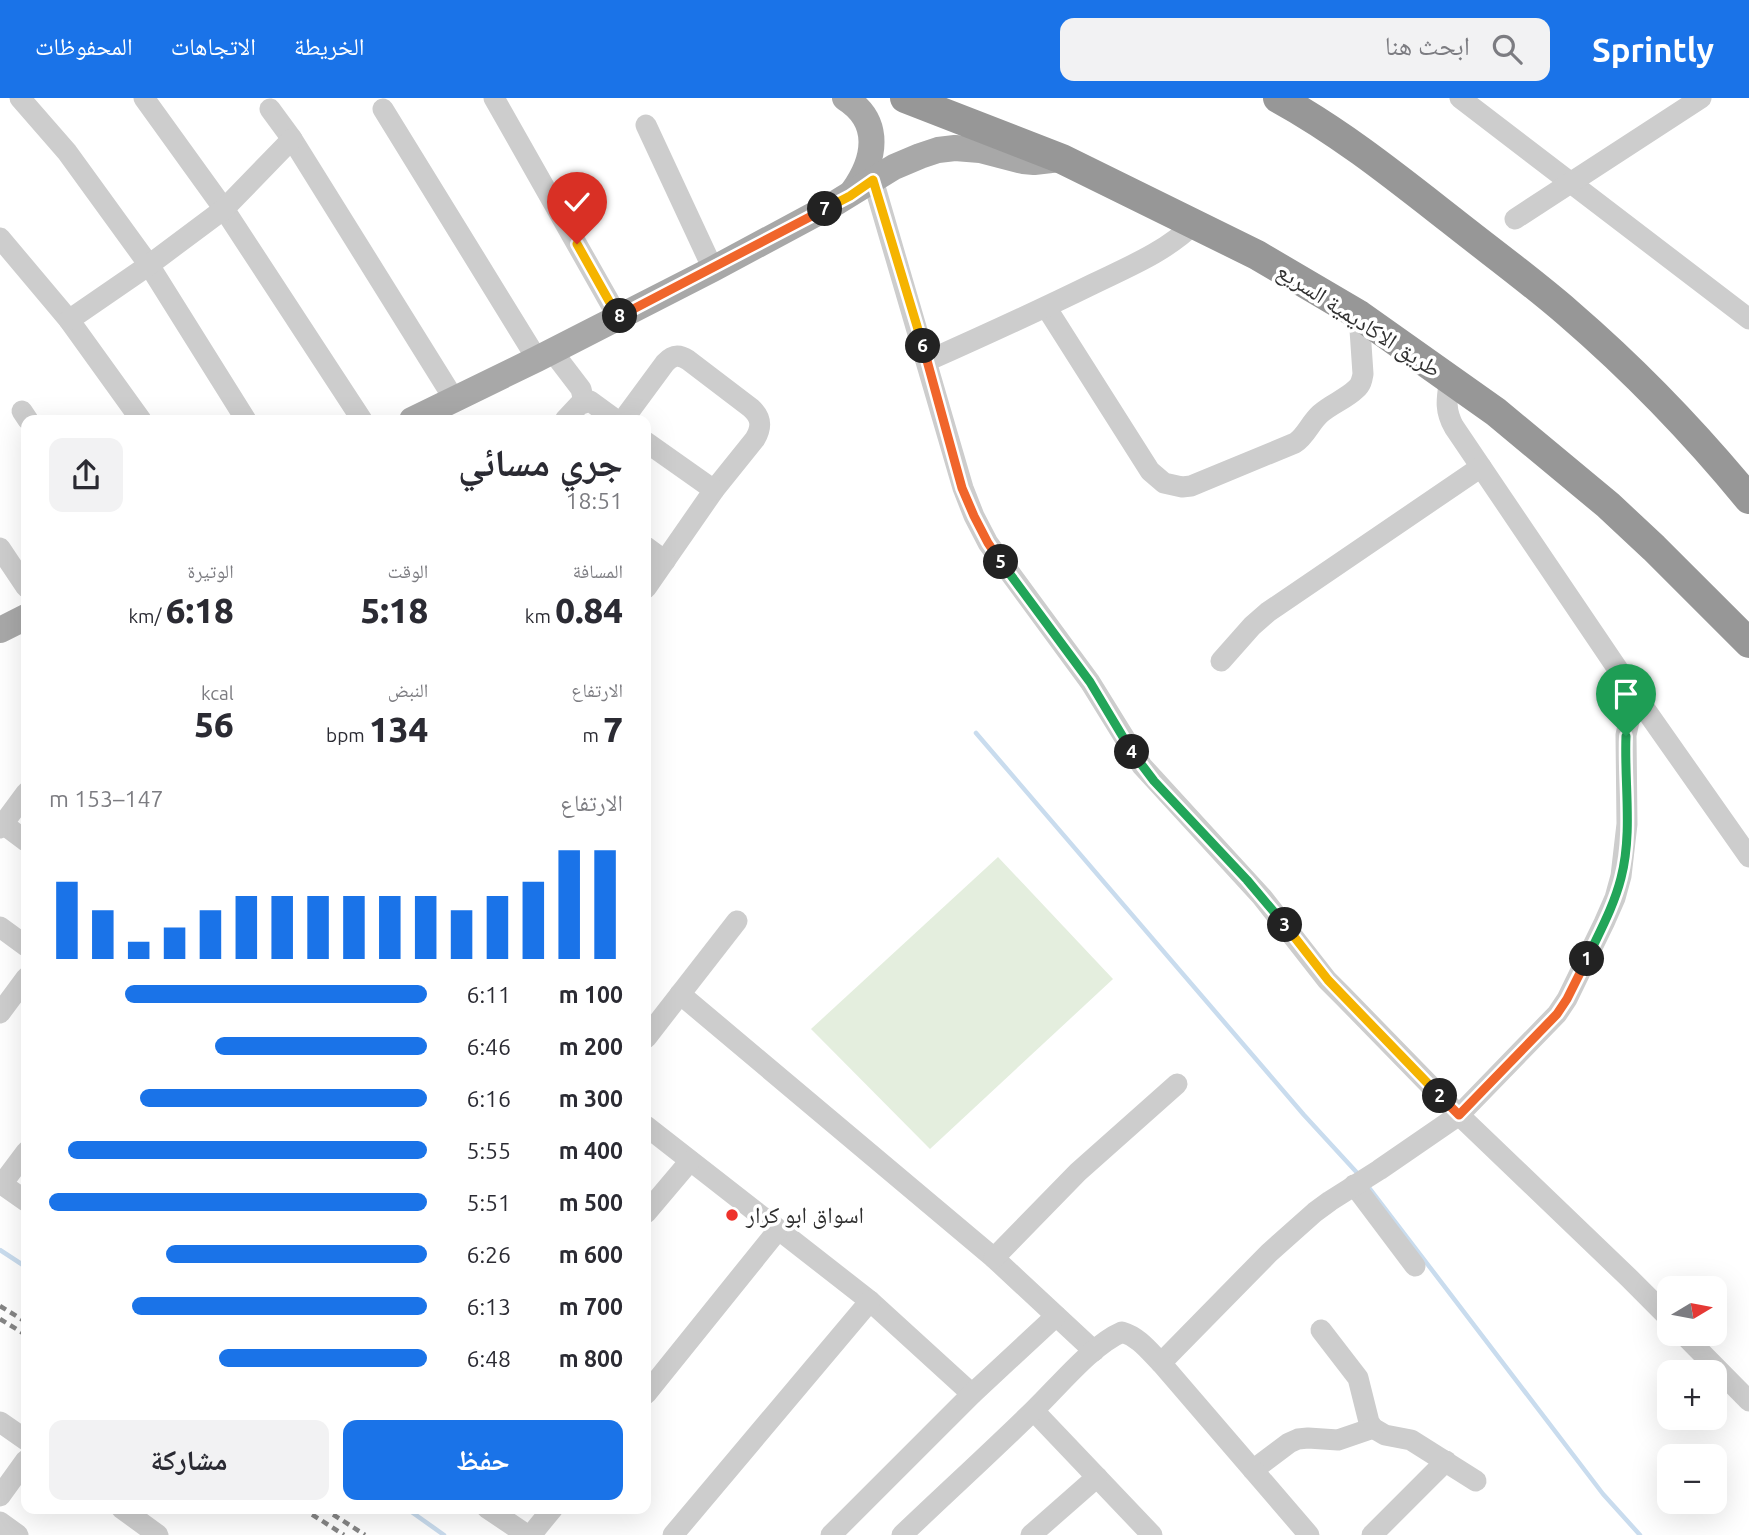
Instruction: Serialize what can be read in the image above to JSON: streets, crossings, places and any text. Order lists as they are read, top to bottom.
{
  "streets": {
    "highway": ["طريق الاكاديمية السريع"]
  },
  "places": ["اسواق ابو كرار"],
  "north": "right",
  "page": {
    "header": "Sprintly",
    "search": "ابحث هنا",
    "nav": ["الخريطة", "الاتجاهات", "المحفوظات"],
    "pins": [
      "7",
      "8",
      "6",
      "5",
      "4",
      "3",
      "1",
      "2"
    ],
    "heading": ["جري مسائي", "18:51"],
    "stats": [
      ["المسافة", "0.84 km"],
      ["الوقت", "5:18"],
      ["الوتيرة", "6:18 /km"],
      ["الارتفاع", "7 m"],
      ["النبض", "134 bpm"],
      ["kcal", "56"]
    ],
    "chart": ["الارتفاع", "147–153 m"],
    "list": [
      {
        "name": "100 m",
        "note": "6:11"
      },
      {
        "name": "200 m",
        "note": "6:46"
      },
      {
        "name": "300 m",
        "note": "6:16"
      },
      {
        "name": "400 m",
        "note": "5:55"
      },
      {
        "name": "500 m",
        "note": "5:51"
      },
      {
        "name": "600 m",
        "note": "6:26"
      },
      {
        "name": "700 m",
        "note": "6:13"
      },
      {
        "name": "800 m",
        "note": "6:48"
      }
    ],
    "map_buttons": ["+", "−"],
    "buttons": ["حفظ", "مشاركة"]
  }
}
